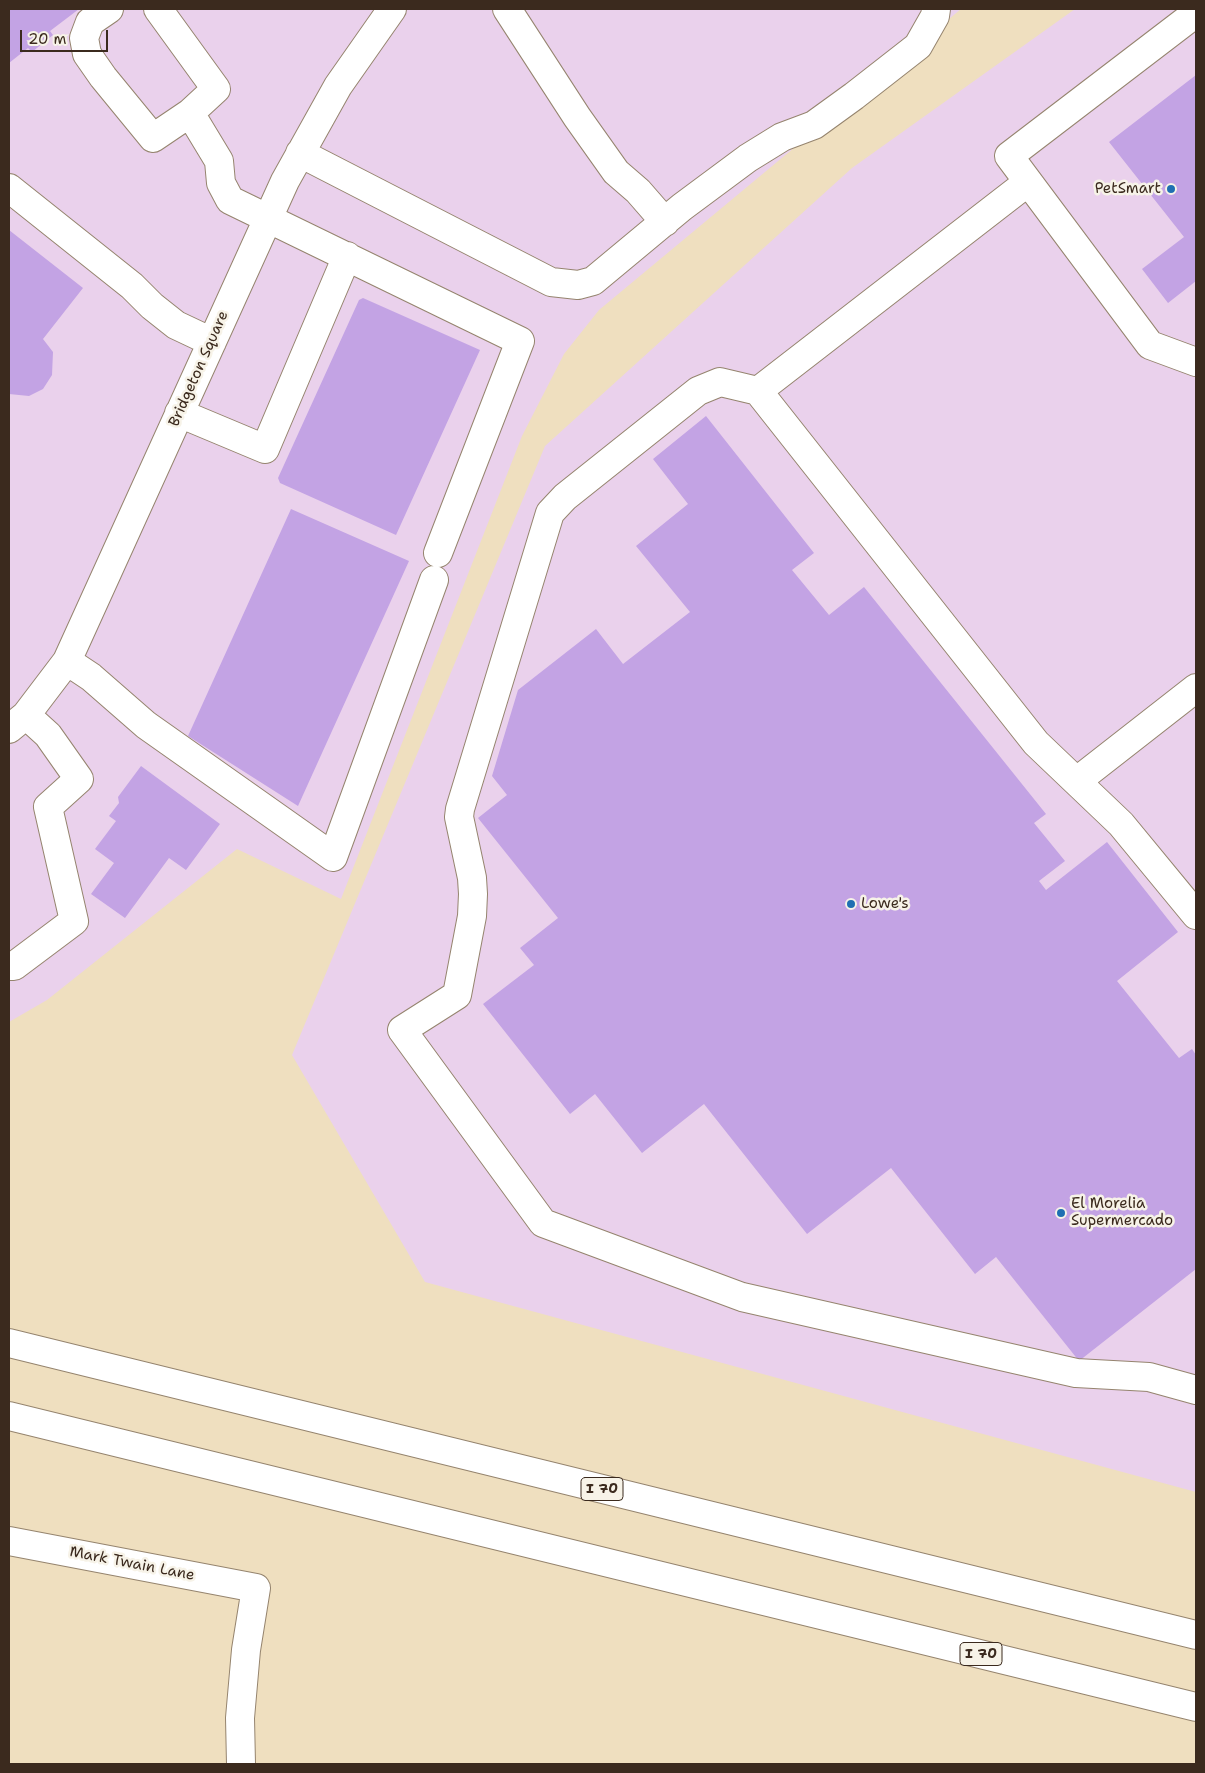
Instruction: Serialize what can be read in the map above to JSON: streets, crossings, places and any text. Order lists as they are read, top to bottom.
{
  "streets": {
    "main road": ["Bridgeton Square", "I 70", "Mark Twain Lane"]
  },
  "places": ["PetSmart", "Lowe's", "El Morelia Supermercado"],
  "scale_bar": "20 m"
}
